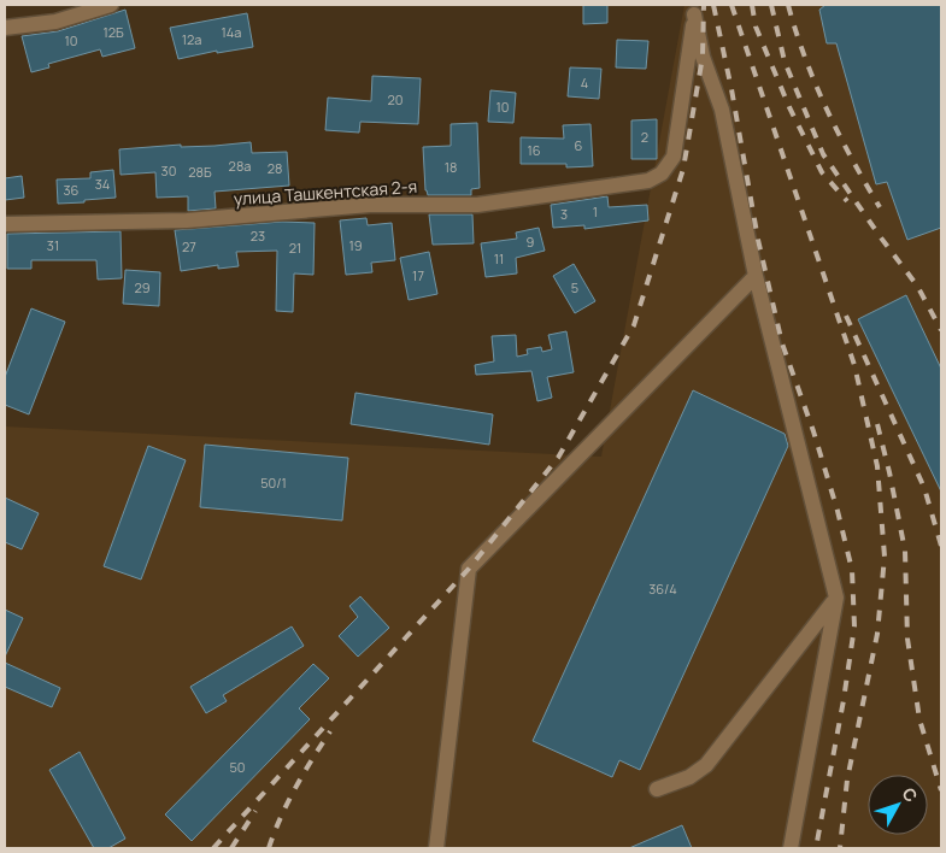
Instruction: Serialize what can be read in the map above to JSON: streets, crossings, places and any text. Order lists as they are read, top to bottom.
{
  "streets": {
    "street": ["улица Ташкентская 2-я"]
  },
  "house_numbers": [
    "12Б",
    "14а",
    "12а",
    "10",
    "4",
    "20",
    "10",
    "2",
    "6",
    "16",
    "28а",
    "18",
    "28",
    "30",
    "28Б",
    "34",
    "36",
    "1",
    "3",
    "23",
    "9",
    "31",
    "19",
    "27",
    "21",
    "11",
    "17",
    "29",
    "5",
    "50/1",
    "36/4",
    "50"
  ],
  "north": "top right"
}
